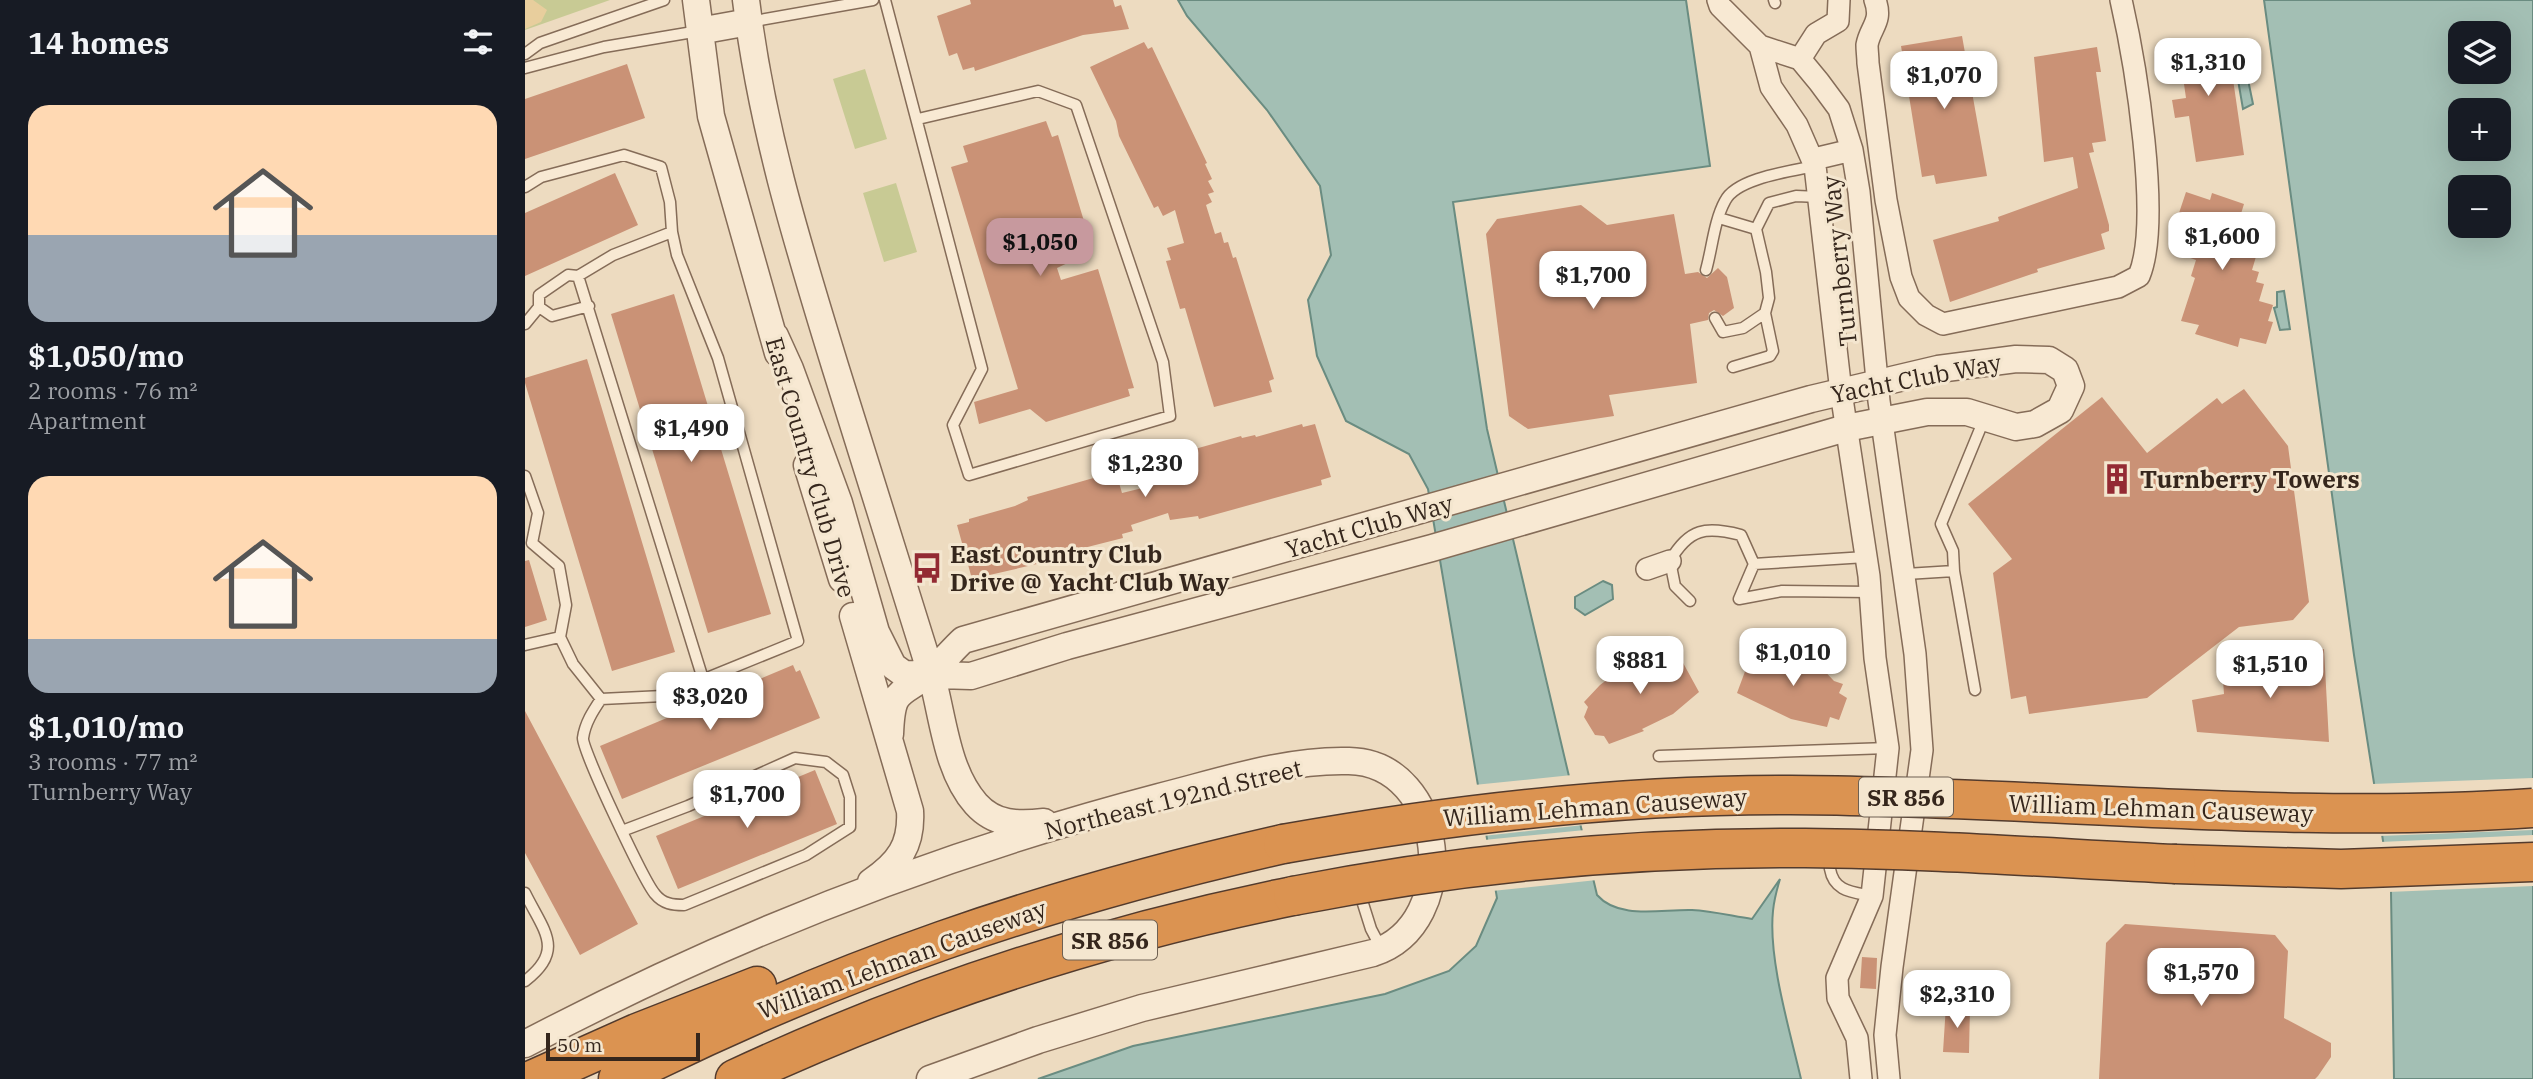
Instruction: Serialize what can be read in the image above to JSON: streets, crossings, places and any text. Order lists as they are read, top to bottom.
{
  "streets": {
    "highway": ["SR 856", "William Lehman Causeway"],
    "street": [
      "Turnberry Way",
      "Yacht Club Way",
      "East Country Club Drive",
      "Northeast 192nd Street"
    ]
  },
  "crossings": [
    ["Turnberry Way", "Yacht Club Way"],
    ["Yacht Club Way", "East Country Club Drive"],
    ["East Country Club Drive", "Northeast 192nd Street"]
  ],
  "places": {
    "building": ["Turnberry Towers"],
    "bus stop": ["East Country Club Drive @ Yacht Club Way"]
  },
  "scale_bar": "50 m",
  "page": {
    "heading": "14 homes",
    "map_buttons": ["+", "−"],
    "price": [
      "$1,310",
      "$1,070",
      "$1,600",
      "$1,050",
      "$1,700",
      "$1,490",
      "$1,230",
      "$1,010",
      "$881",
      "$1,510",
      "$3,020",
      "$1,700",
      "$1,570",
      "$2,310"
    ],
    "list": [
      {
        "name": "$1,050/mo",
        "note": "2 rooms · 76 m² · Apartment"
      },
      {
        "name": "$1,010/mo",
        "note": "3 rooms · 77 m² · Turnberry Way"
      }
    ],
    "scale": "50 m"
  }
}
